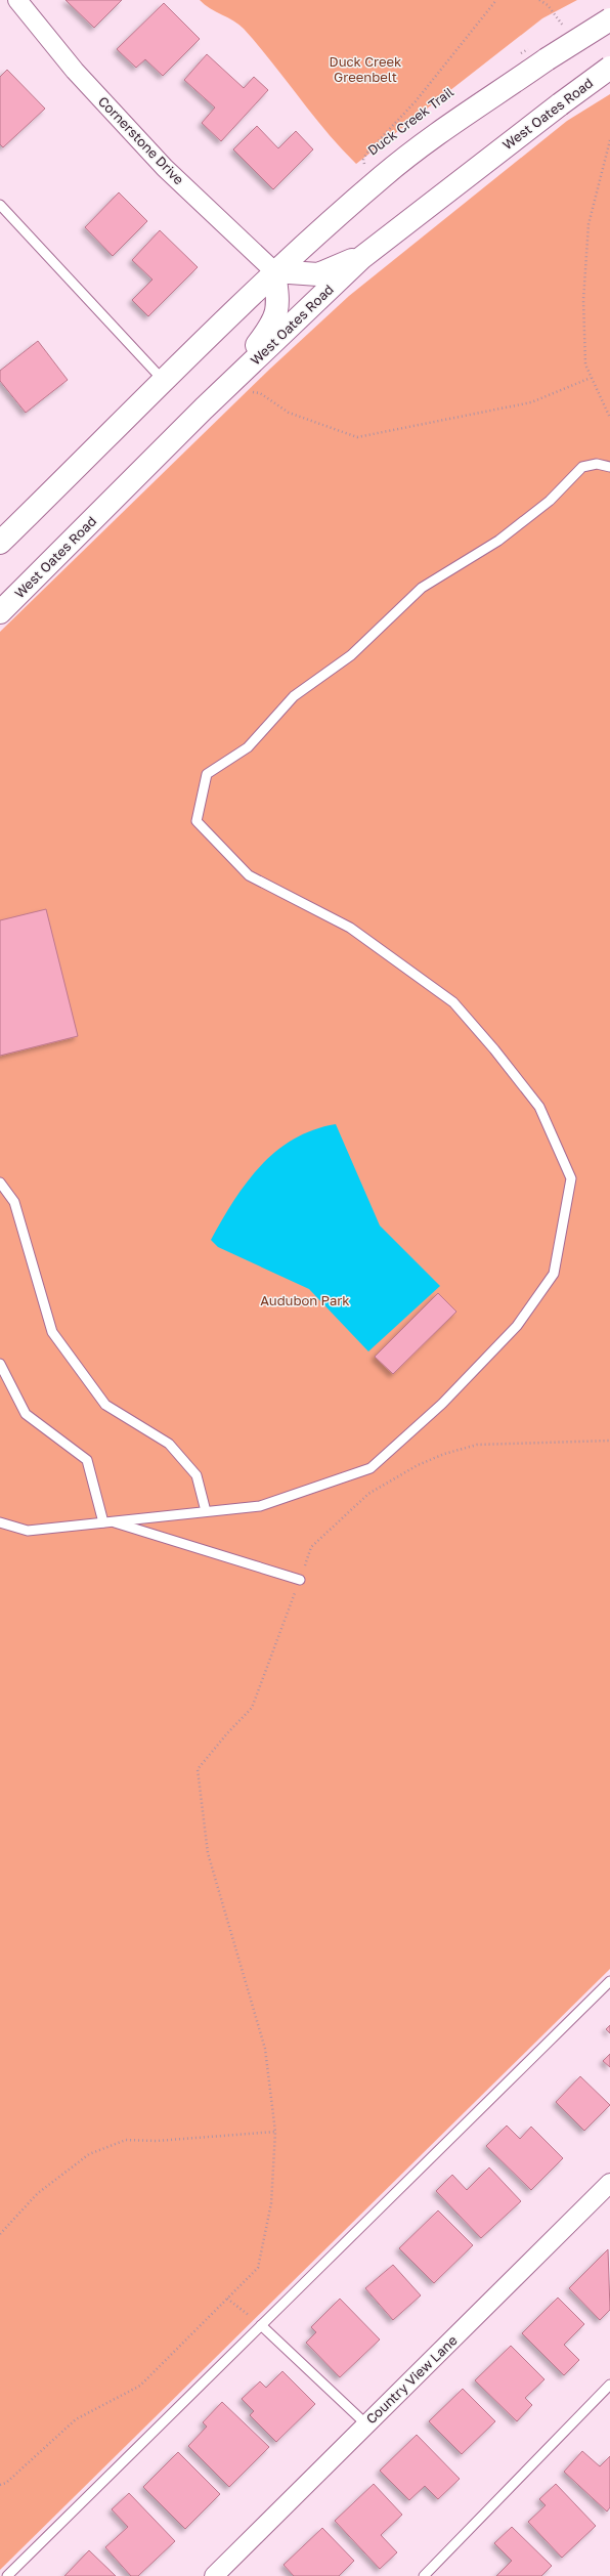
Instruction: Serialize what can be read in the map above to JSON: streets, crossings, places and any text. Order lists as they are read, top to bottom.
{
  "streets": {
    "main road": ["West Oates Road"],
    "street": ["Cornerstone Drive", "Country View Lane"],
    "path": ["Duck Creek Trail"]
  },
  "parks": ["Duck Creek Greenbelt", "Audubon Park"]
}
